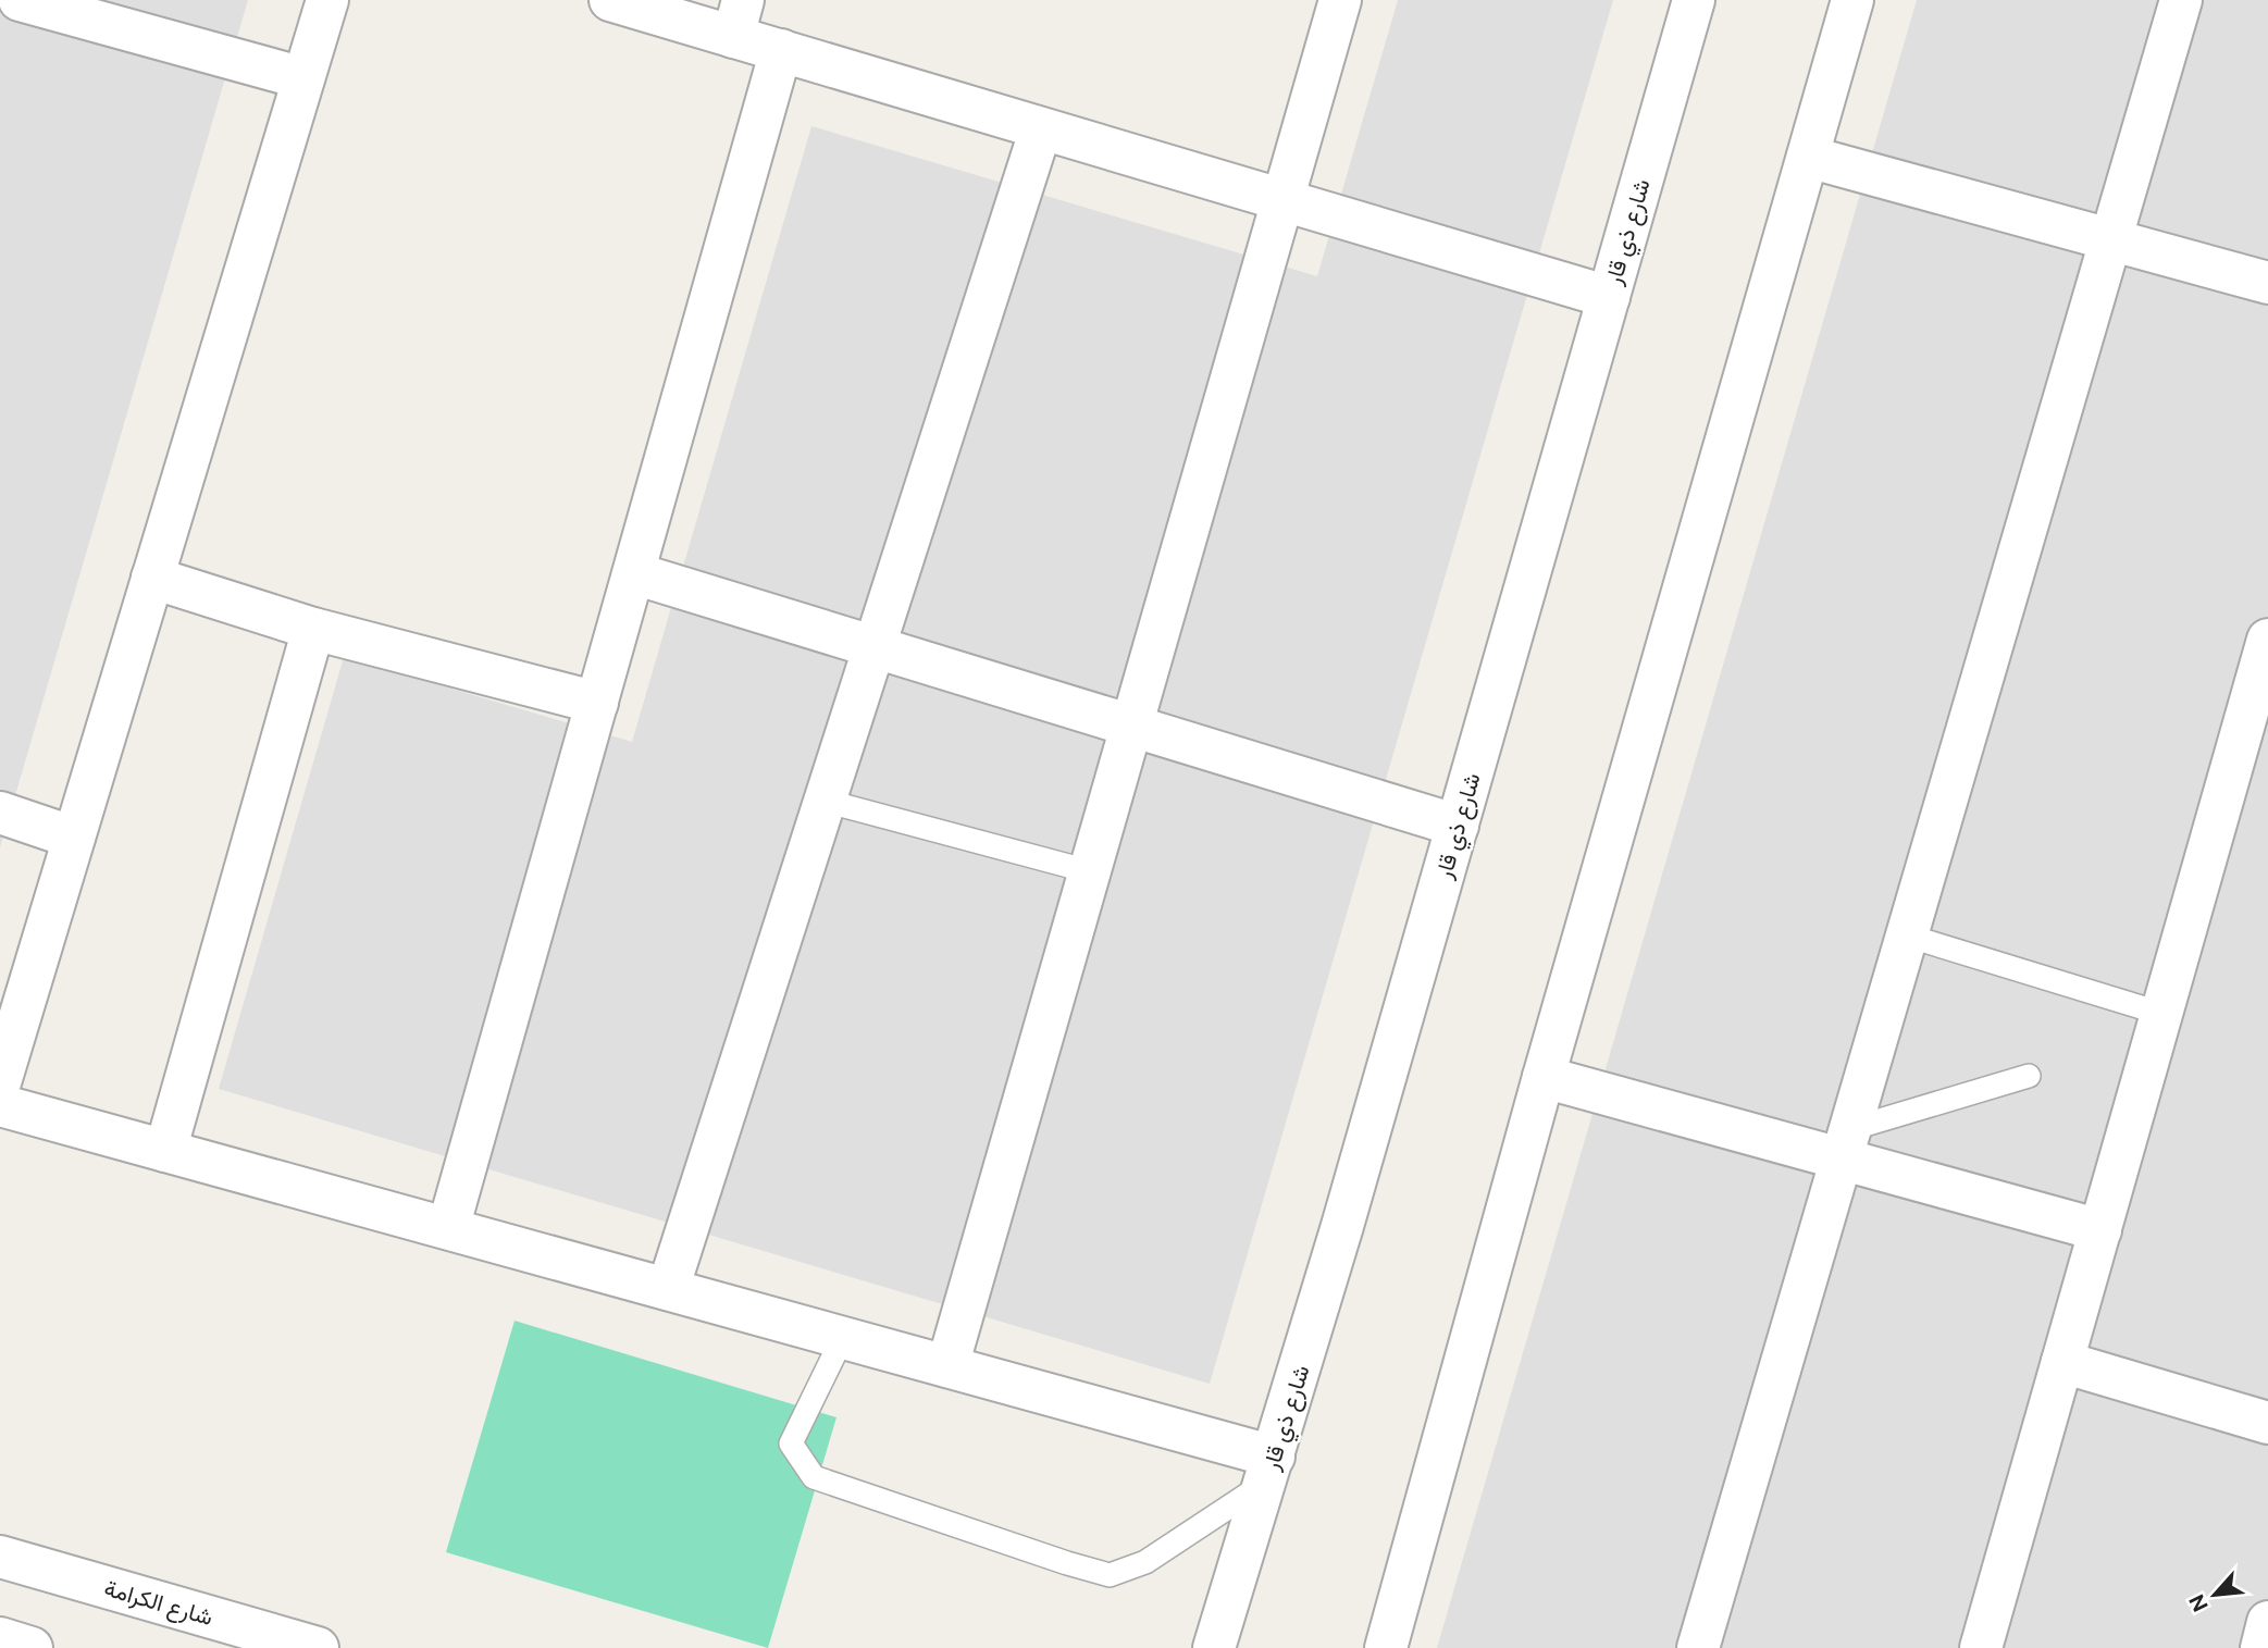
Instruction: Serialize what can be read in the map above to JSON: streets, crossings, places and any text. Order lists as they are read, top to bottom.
{
  "streets": {
    "street": ["شارع ذي قار", "شارع الكرامة"]
  },
  "north": "bottom left"
}
